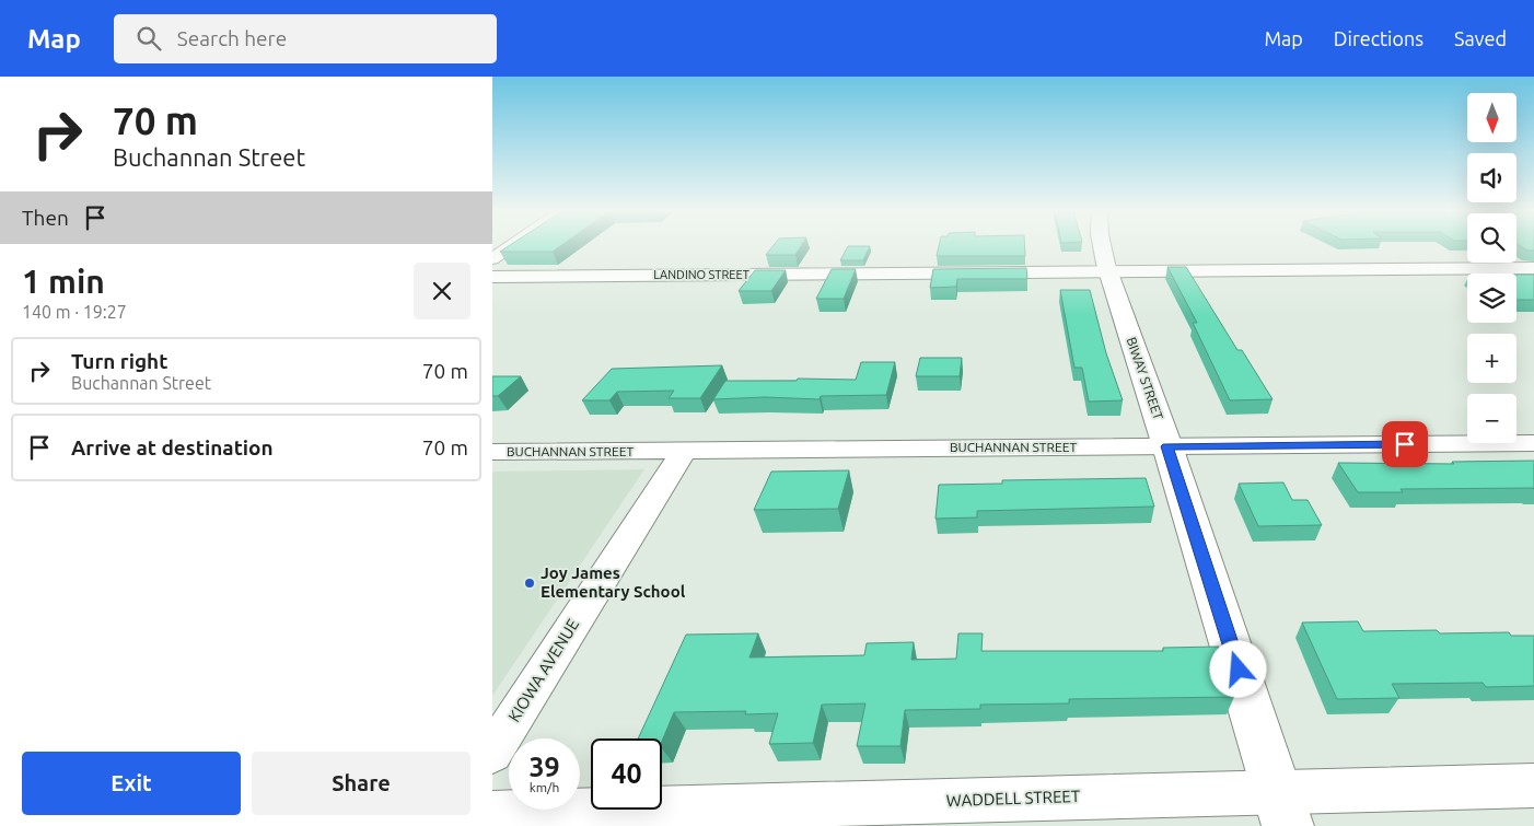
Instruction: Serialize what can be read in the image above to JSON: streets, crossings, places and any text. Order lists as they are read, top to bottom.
{
  "streets": {
    "street": [
      "LANDINO STREET",
      "BIWAY STREET",
      "BUCHANNAN STREET",
      "KIOWA AVENUE",
      "WADDELL STREET"
    ]
  },
  "crossings": [
    ["LANDINO STREET", "BIWAY STREET"],
    ["BIWAY STREET", "BUCHANNAN STREET"],
    ["BIWAY STREET", "WADDELL STREET"],
    ["BUCHANNAN STREET", "KIOWA AVENUE"]
  ],
  "places": ["Joy James Elementary School"],
  "north": "bottom",
  "page": {
    "header": "Map",
    "search": "Search here",
    "nav": ["Map", "Directions", "Saved"],
    "turn": ["70 m", "Buchannan Street"],
    "map_buttons": ["+", "−"],
    "then": "Then",
    "heading": ["1 min", "140 m · 19:27"],
    "list": [
      {
        "name": "Turn right",
        "note": "Buchannan Street",
        "value": "70 m"
      },
      {
        "name": "Arrive at destination",
        "value": "70 m"
      }
    ],
    "speed": "39 km/h",
    "limit": "40",
    "buttons": ["Exit", "Share"]
  }
}
